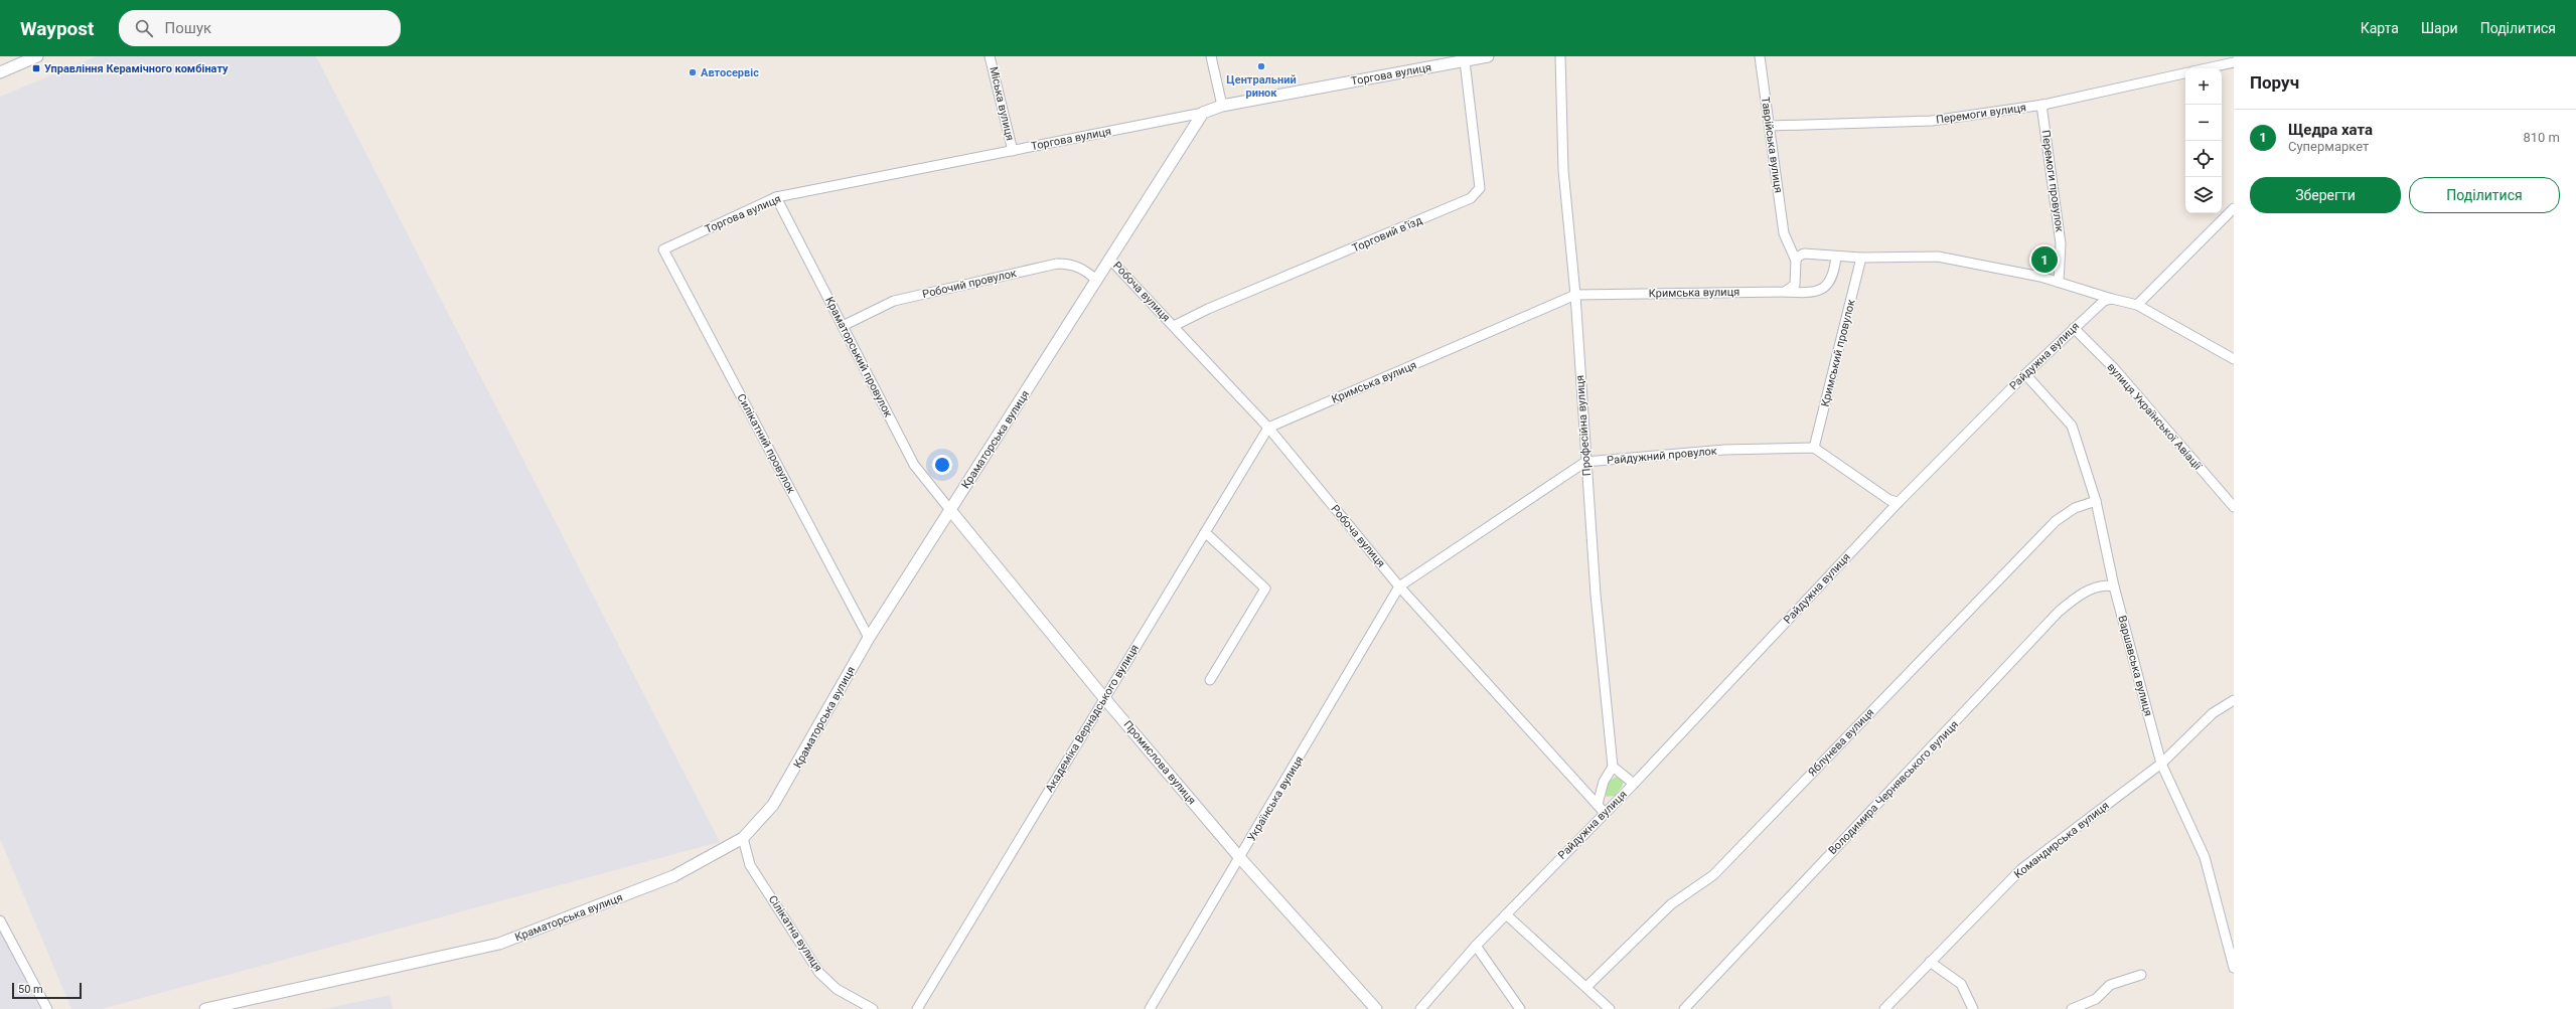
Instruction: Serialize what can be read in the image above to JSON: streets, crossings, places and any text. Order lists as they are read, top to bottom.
{
  "streets": {
    "street": [
      "Торгова вулиця",
      "Міська вулиця",
      "Перемоги вулиця",
      "Таврійська вулиця",
      "Перемоги провулок",
      "Торговий в’їзд",
      "Робочий провулок",
      "Робоча вулиця",
      "Кримська вулиця",
      "Кримський провулок",
      "Райдужна вулиця",
      "Краматорський провулок",
      "вулиця Української Авіації",
      "Професійна вулиця",
      "Краматорська вулиця",
      "Силікатний провулок",
      "Райдужний провулок",
      "Варшавська вулиця",
      "Академіка Вернадського вулиця",
      "Яблунева вулиця",
      "Промислова вулиця",
      "Володимира Чернявського вулиця",
      "Українська вулиця",
      "Командирська вулиця",
      "Сілікатна вулиця"
    ]
  },
  "crossings": [
    ["Торгова вулиця", "Міська вулиця"],
    ["Торгова вулиця", "Торговий в’їзд"],
    ["Торгова вулиця", "Краматорський провулок"],
    ["Торгова вулиця", "Краматорська вулиця"],
    ["Торгова вулиця", "Силікатний провулок"],
    ["Перемоги вулиця", "Таврійська вулиця"],
    ["Перемоги вулиця", "Перемоги провулок"],
    ["Торговий в’їзд", "Робоча вулиця"],
    ["Робочий провулок", "Краматорський провулок"],
    ["Робочий провулок", "Краматорська вулиця"],
    ["Робоча вулиця", "Кримська вулиця"],
    ["Робоча вулиця", "Райдужна вулиця"],
    ["Робоча вулиця", "Краматорська вулиця"],
    ["Робоча вулиця", "Райдужний провулок"],
    ["Робоча вулиця", "Академіка Вернадського вулиця"],
    ["Робоча вулиця", "Українська вулиця"],
    ["Кримська вулиця", "Професійна вулиця"],
    ["Кримська вулиця", "Академіка Вернадського вулиця"],
    ["Кримський провулок", "Райдужний провулок"],
    ["Райдужна вулиця", "вулиця Української Авіації"],
    ["Райдужна вулиця", "Варшавська вулиця"],
    ["Краматорський провулок", "Краматорська вулиця"],
    ["Краматорський провулок", "Промислова вулиця"],
    ["Професійна вулиця", "Райдужний провулок"],
    ["Краматорська вулиця", "Силікатний провулок"],
    ["Краматорська вулиця", "Промислова вулиця"],
    ["Краматорська вулиця", "Сілікатна вулиця"],
    ["Райдужний провулок", "Українська вулиця"],
    ["Варшавська вулиця", "Яблунева вулиця"],
    ["Варшавська вулиця", "Володимира Чернявського вулиця"],
    ["Варшавська вулиця", "Командирська вулиця"],
    ["Академіка Вернадського вулиця", "Промислова вулиця"],
    ["Промислова вулиця", "Українська вулиця"]
  ],
  "places": {
    "other": ["Центральний ринок", "Автосервіс"],
    "transit": ["Управління Керамічного комбінату"]
  },
  "scale_bar": "50 m",
  "page": {
    "header": "Waypost",
    "search": "Пошук",
    "nav": ["Карта", "Шари", "Поділитися"],
    "heading": "Поруч",
    "map_buttons": ["+", "−"],
    "list": [
      {
        "mark": "1",
        "name": "Щедра хата",
        "note": "Супермаркет",
        "value": "810 m"
      }
    ],
    "buttons": ["Зберегти", "Поділитися"],
    "pins": "1",
    "scale": "50 m"
  }
}
